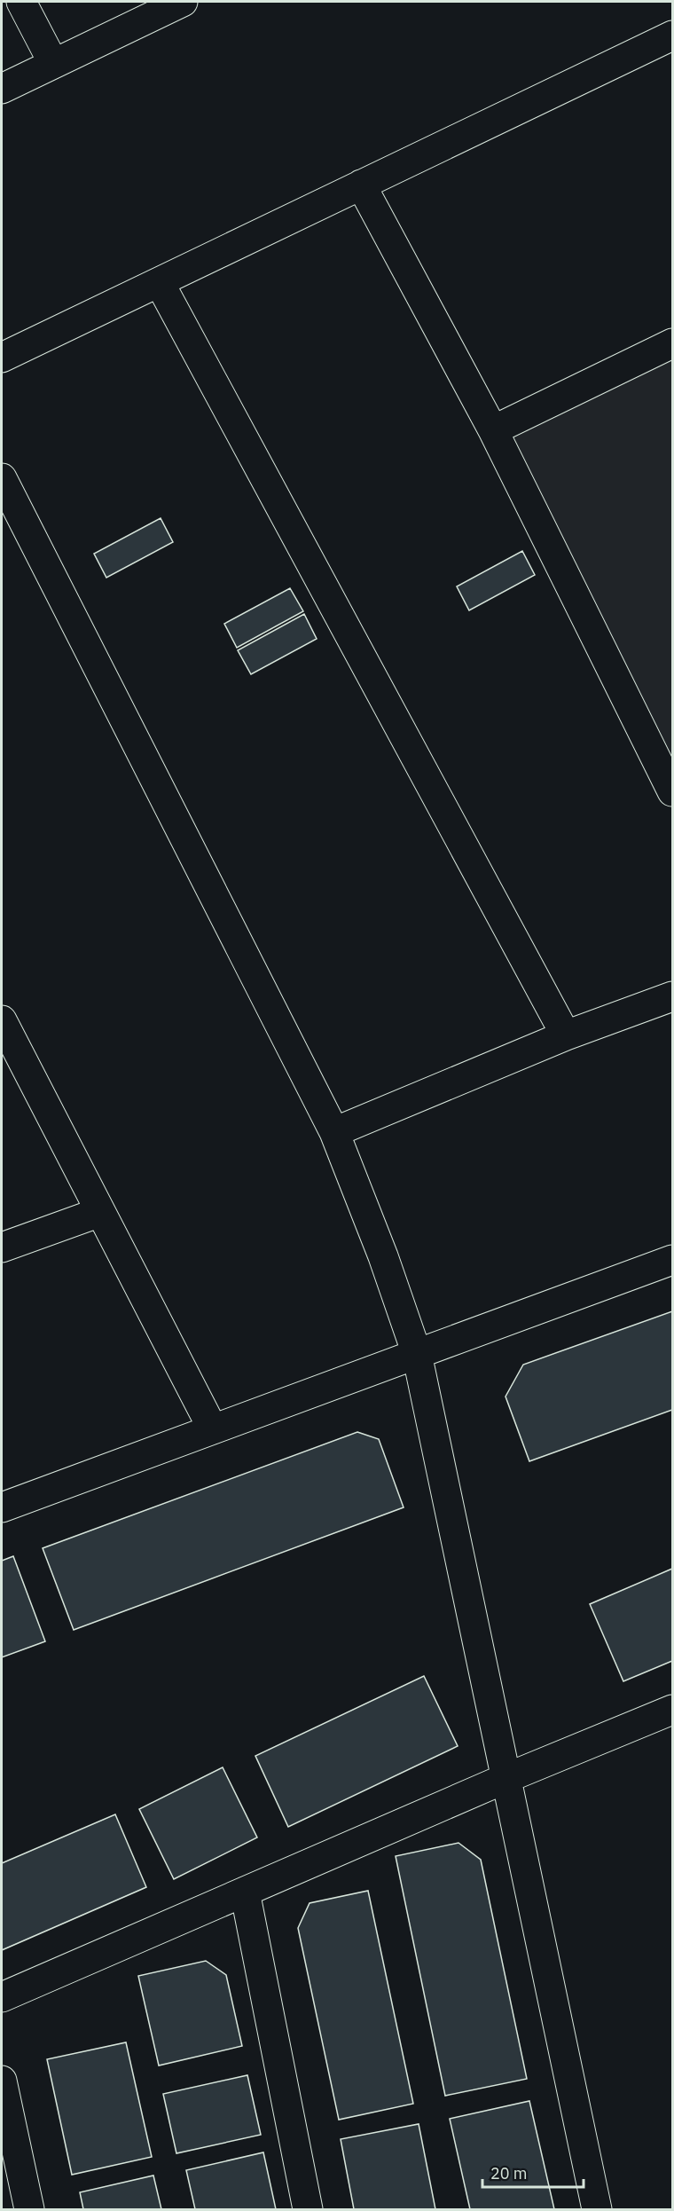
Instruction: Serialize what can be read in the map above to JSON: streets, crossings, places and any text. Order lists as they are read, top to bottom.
{
  "scale_bar": "20 m"
}
